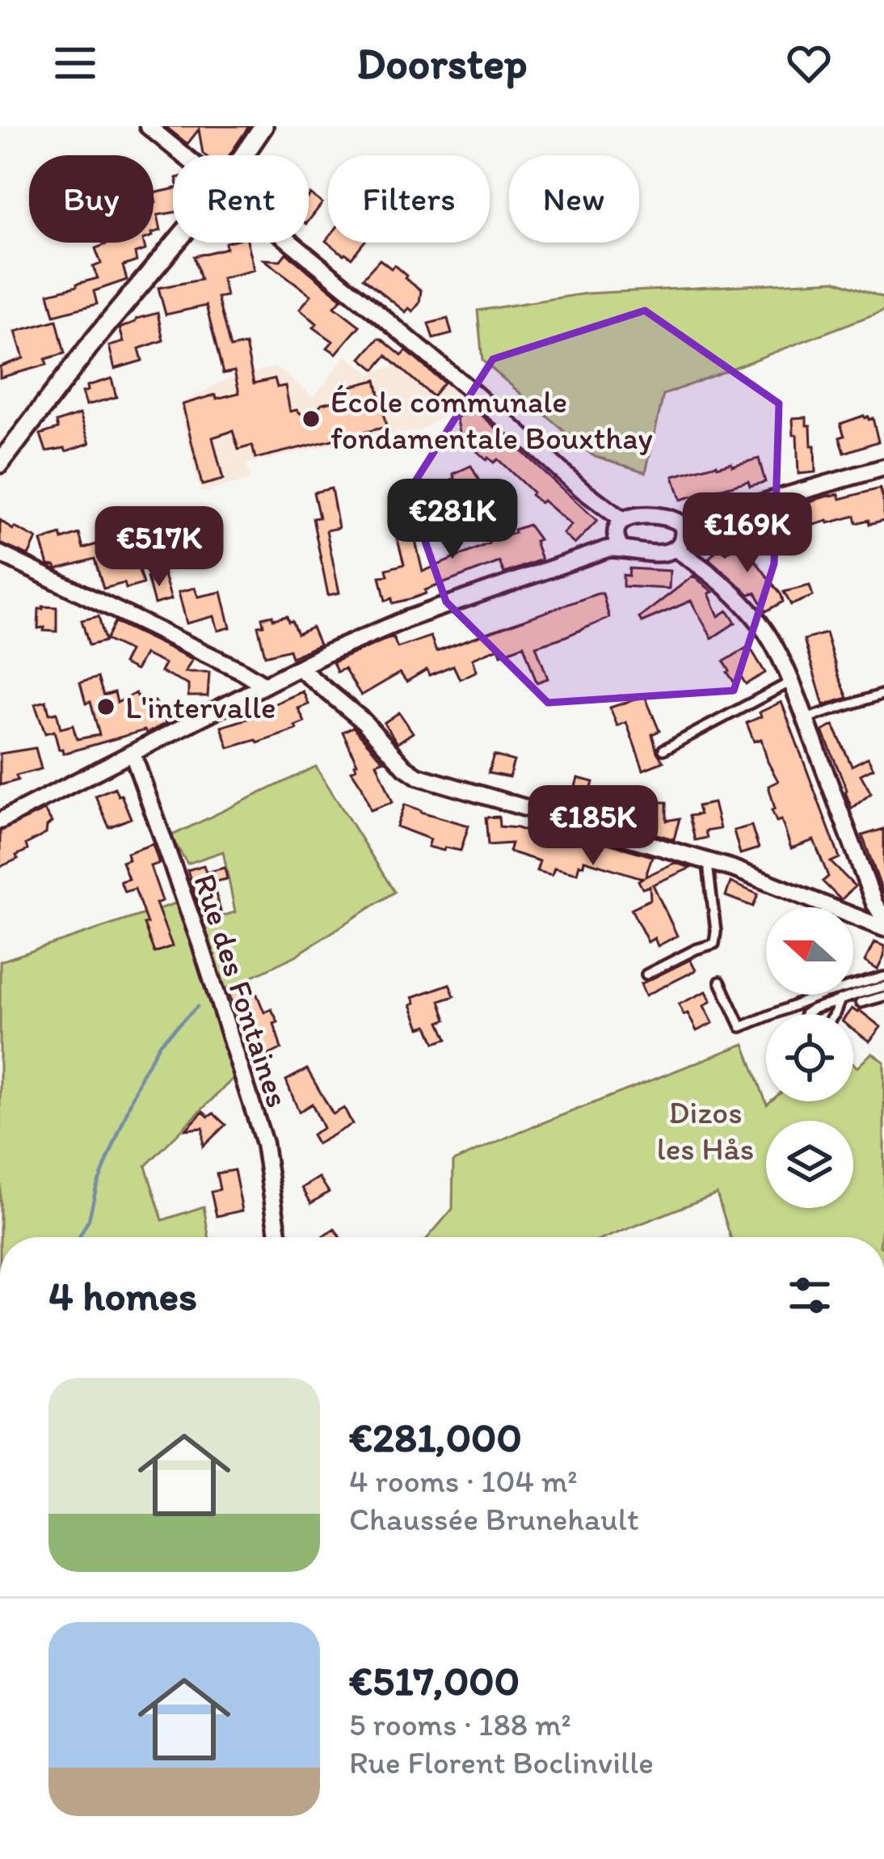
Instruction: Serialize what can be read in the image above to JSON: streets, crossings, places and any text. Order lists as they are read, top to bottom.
{
  "streets": {
    "street": ["Rue des Fontaines"]
  },
  "parks": ["Dizos les Hås"],
  "places": ["École communale fondamentale Bouxthay", "L'intervalle"],
  "north": "left",
  "page": {
    "header": "Doorstep",
    "chip": [
      "Buy",
      "Rent",
      "Filters",
      "New"
    ],
    "price": [
      "€281K",
      "€169K",
      "€517K",
      "€185K"
    ],
    "heading": "4 homes",
    "list": [
      {
        "name": "€281,000",
        "note": "4 rooms · 104 m² · Chaussée Brunehault"
      },
      {
        "name": "€517,000",
        "note": "5 rooms · 188 m² · Rue Florent Boclinville"
      }
    ]
  }
}
